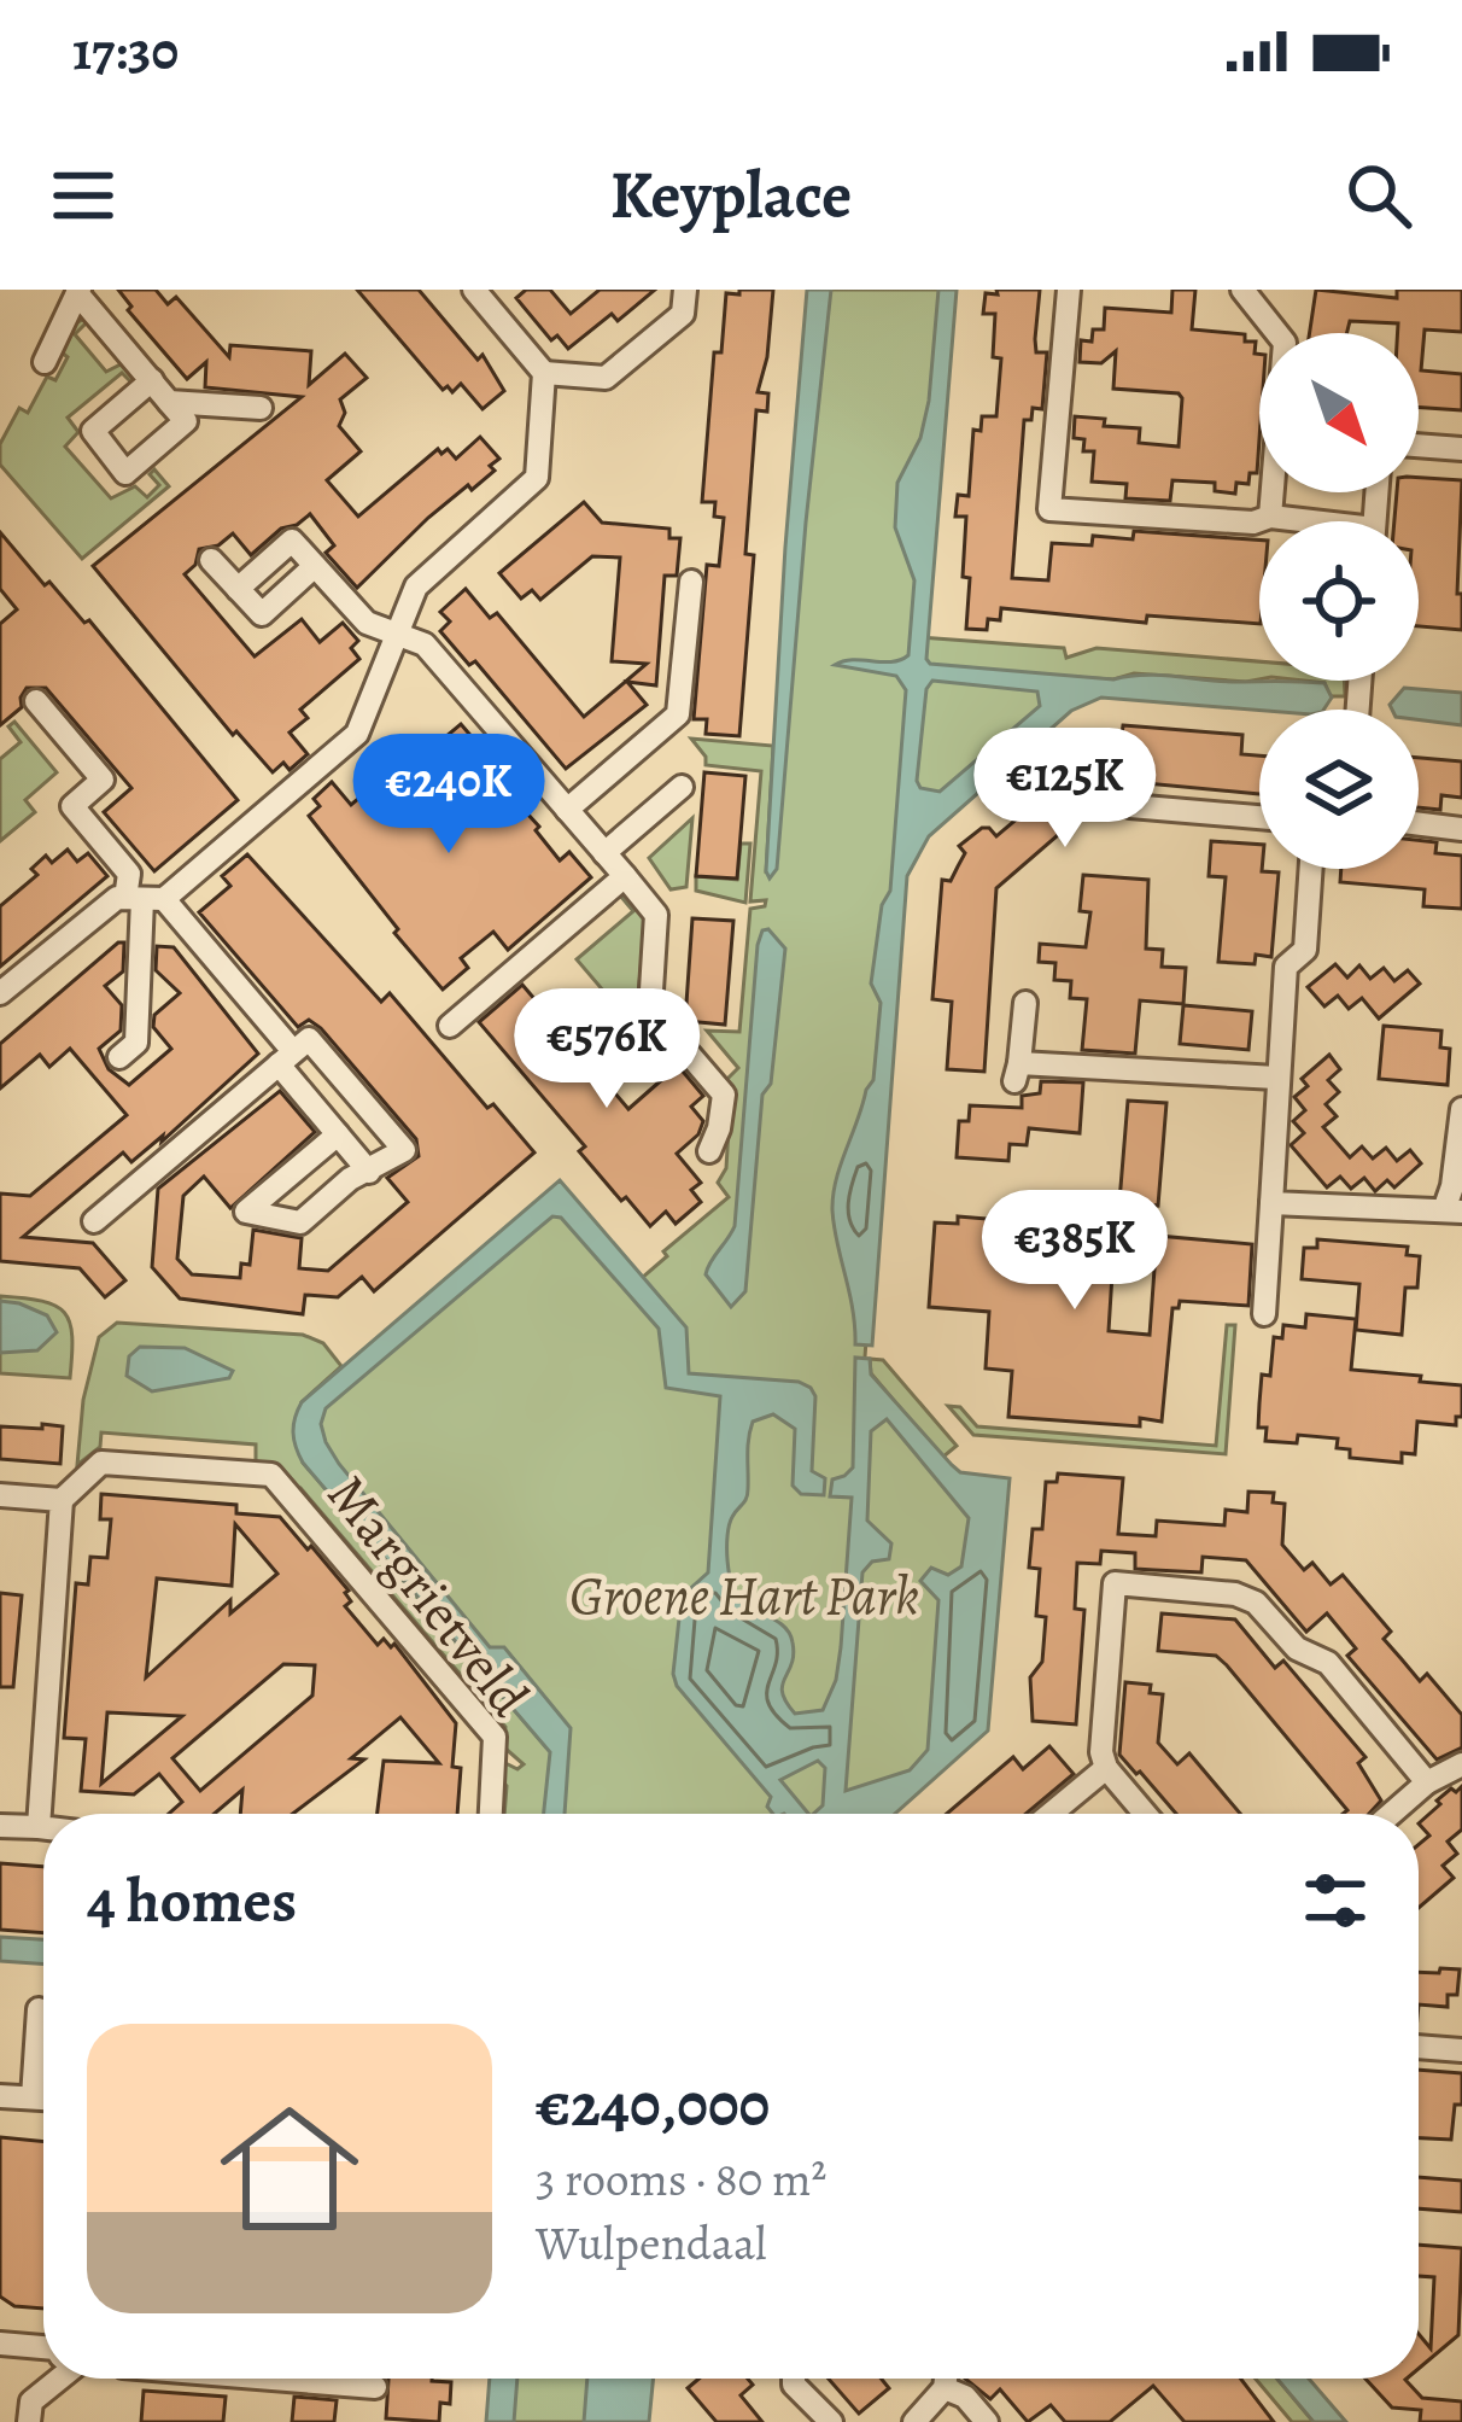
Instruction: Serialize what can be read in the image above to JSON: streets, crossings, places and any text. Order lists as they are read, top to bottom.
{
  "streets": {
    "street": ["Margrietveld"]
  },
  "parks": ["Groene Hart Park"],
  "north": "bottom right",
  "page": {
    "status": "17:30",
    "header": "Keyplace",
    "price": [
      "€125K",
      "€240K",
      "€576K",
      "€385K"
    ],
    "heading": "4 homes",
    "list": [
      {
        "name": "€240,000",
        "note": "3 rooms · 80 m² · Wulpendaal"
      }
    ]
  }
}
